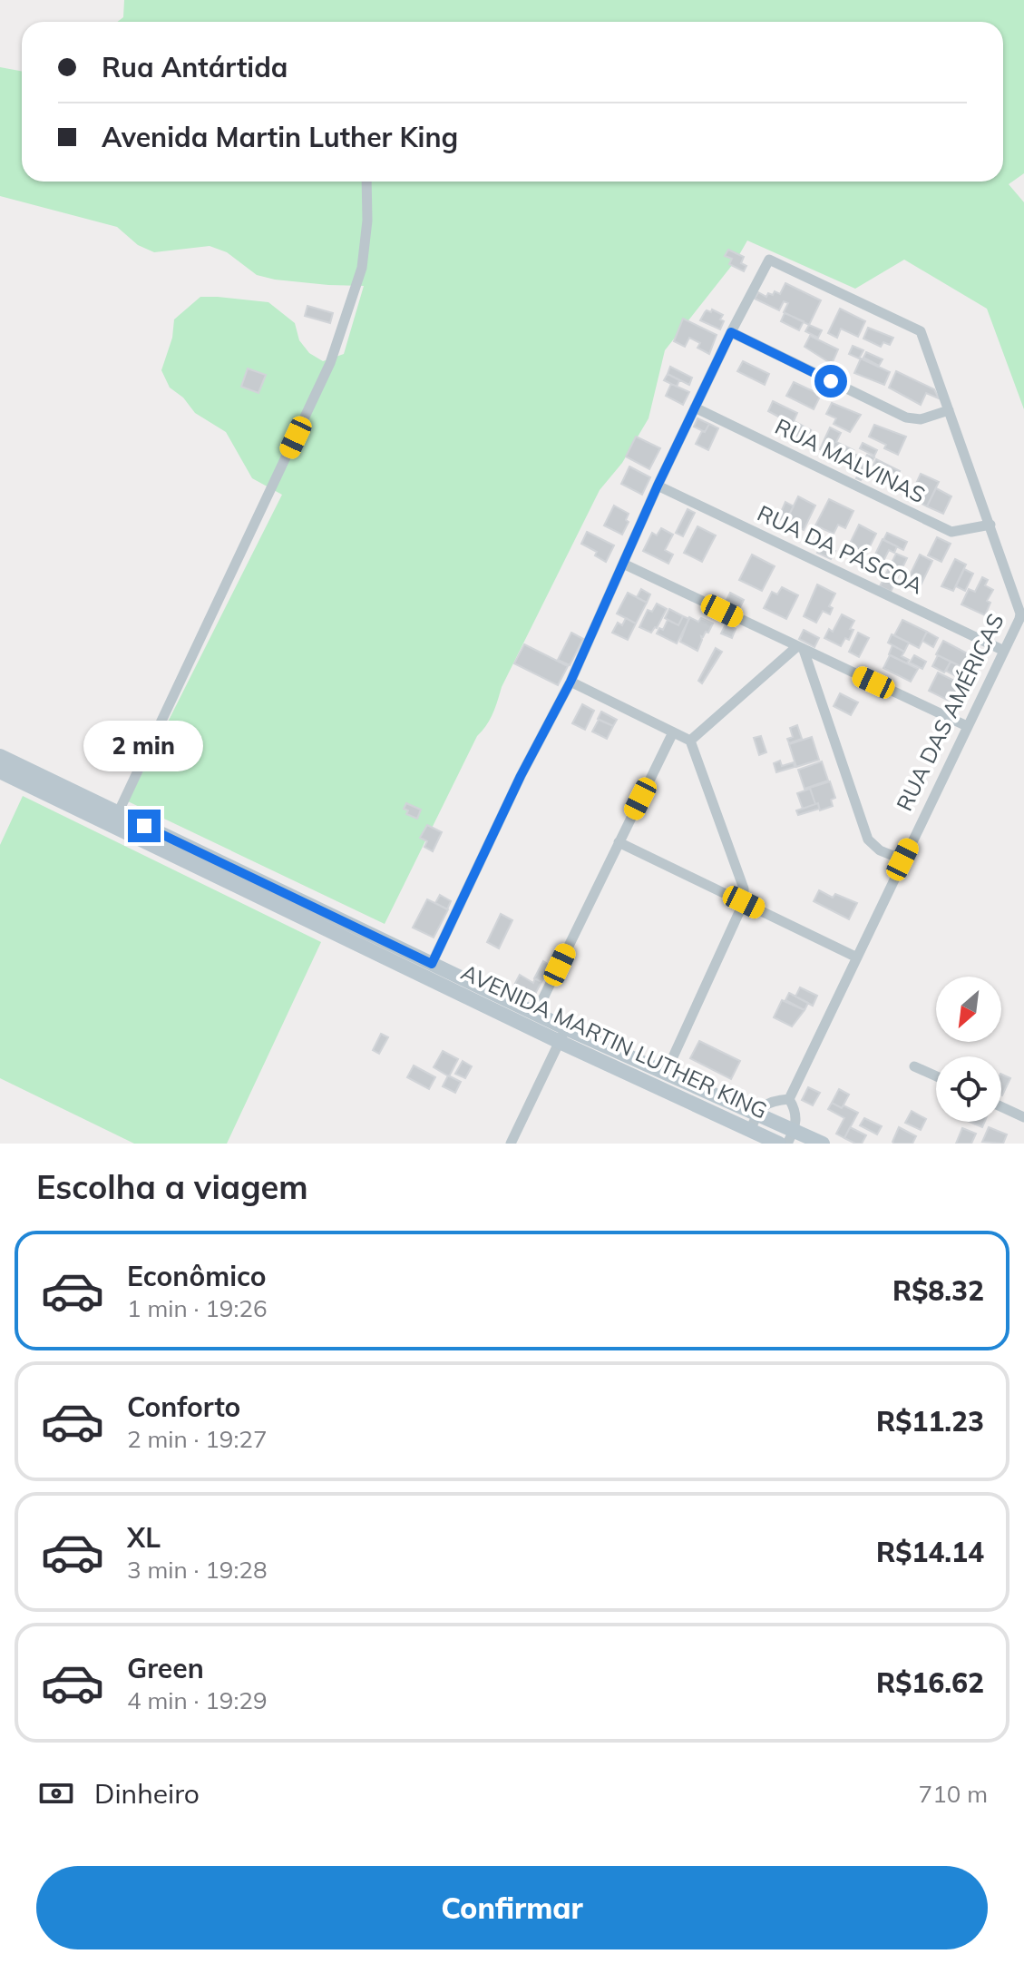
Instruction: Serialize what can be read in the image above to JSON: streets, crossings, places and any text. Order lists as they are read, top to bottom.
{
  "streets": {
    "main road": ["AVENIDA MARTIN LUTHER KING"],
    "street": ["RUA MALVINAS", "RUA DA PÁSCOA", "RUA DAS AMÉRICAS"]
  },
  "crossings": [
    ["RUA MALVINAS", "RUA DAS AMÉRICAS"],
    ["RUA DA PÁSCOA", "RUA DAS AMÉRICAS"]
  ],
  "north": "bottom left",
  "page": {
    "banner": ["Rua Antártida", "Avenida Martin Luther King"],
    "bubble": "2 min",
    "heading": "Escolha a viagem",
    "list": [
      {
        "name": "Econômico",
        "note": "1 min · 19:26",
        "value": "R$8.32"
      },
      {
        "name": "Conforto",
        "note": "2 min · 19:27",
        "value": "R$11.23"
      },
      {
        "name": "XL",
        "note": "3 min · 19:28",
        "value": "R$14.14"
      },
      {
        "name": "Green",
        "note": "4 min · 19:29",
        "value": "R$16.62"
      }
    ],
    "pay": ["Dinheiro", "710 m"],
    "buttons": "Confirmar"
  }
}
